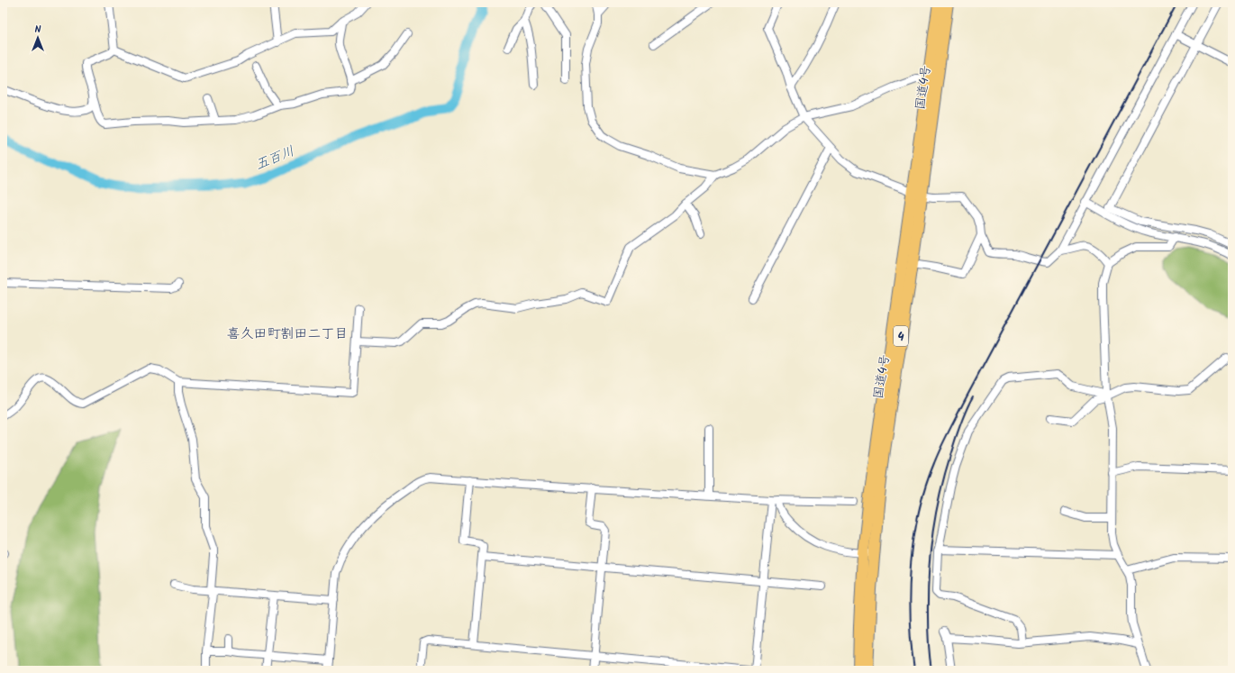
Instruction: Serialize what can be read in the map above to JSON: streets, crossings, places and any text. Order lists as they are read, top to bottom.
{
  "streets": {
    "highway": ["国道4号", "4"]
  },
  "districts": ["喜久田町割田二丁目"],
  "water": ["五百川"],
  "north": "top"
}
